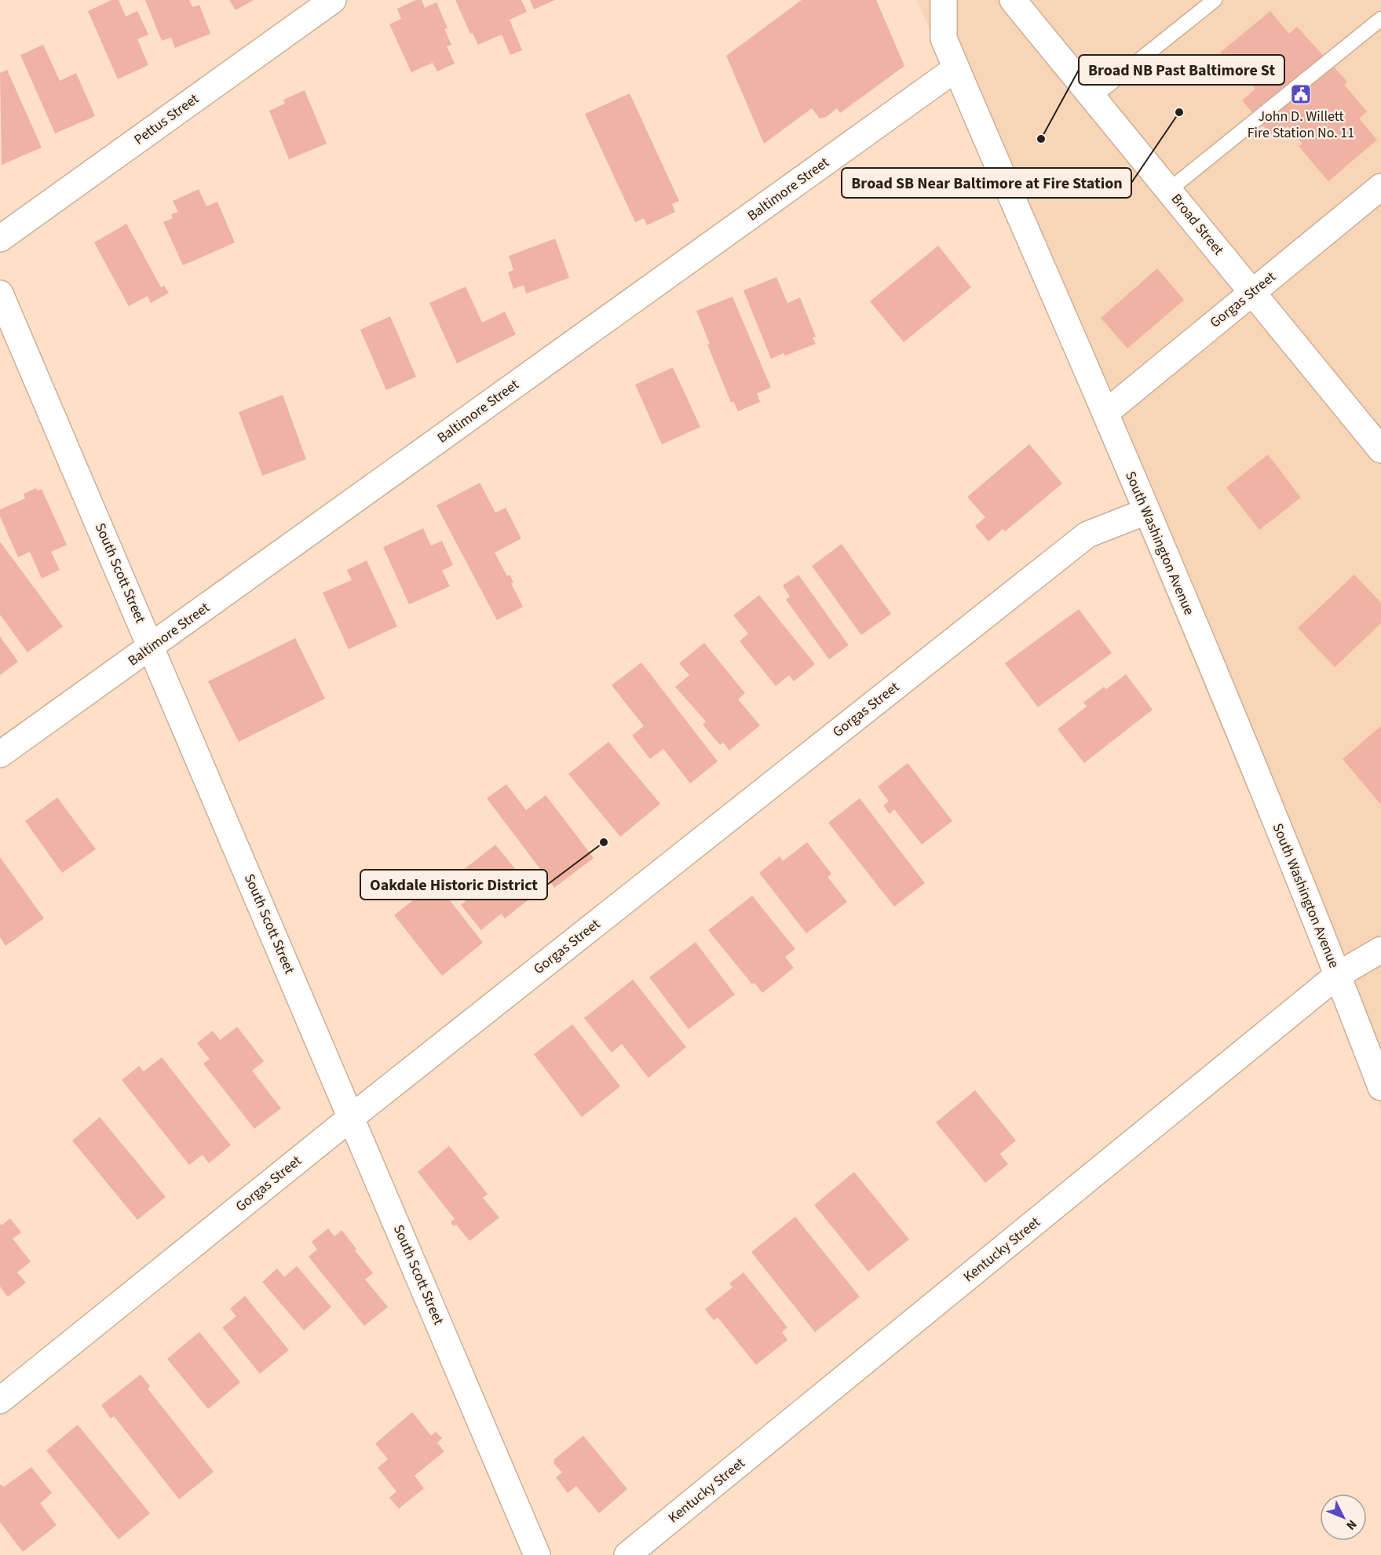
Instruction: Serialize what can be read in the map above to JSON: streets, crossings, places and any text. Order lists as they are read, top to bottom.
{
  "streets": {
    "street": [
      "Pettus Street",
      "Baltimore Street",
      "Broad Street",
      "Gorgas Street",
      "South Washington Avenue",
      "South Scott Street",
      "Kentucky Street"
    ]
  },
  "crossings": [
    ["Baltimore Street", "South Washington Avenue"],
    ["Baltimore Street", "South Scott Street"],
    ["Broad Street", "Gorgas Street"],
    ["Gorgas Street", "South Washington Avenue"],
    ["Gorgas Street", "South Scott Street"],
    ["South Washington Avenue", "Kentucky Street"]
  ],
  "places": {
    "public building": ["John D. Willett Fire Station No. 11"],
    "other": ["Broad SB Near Baltimore at Fire Station", "Broad NB Past Baltimore St", "Oakdale Historic District"]
  },
  "north": "bottom right"
}
